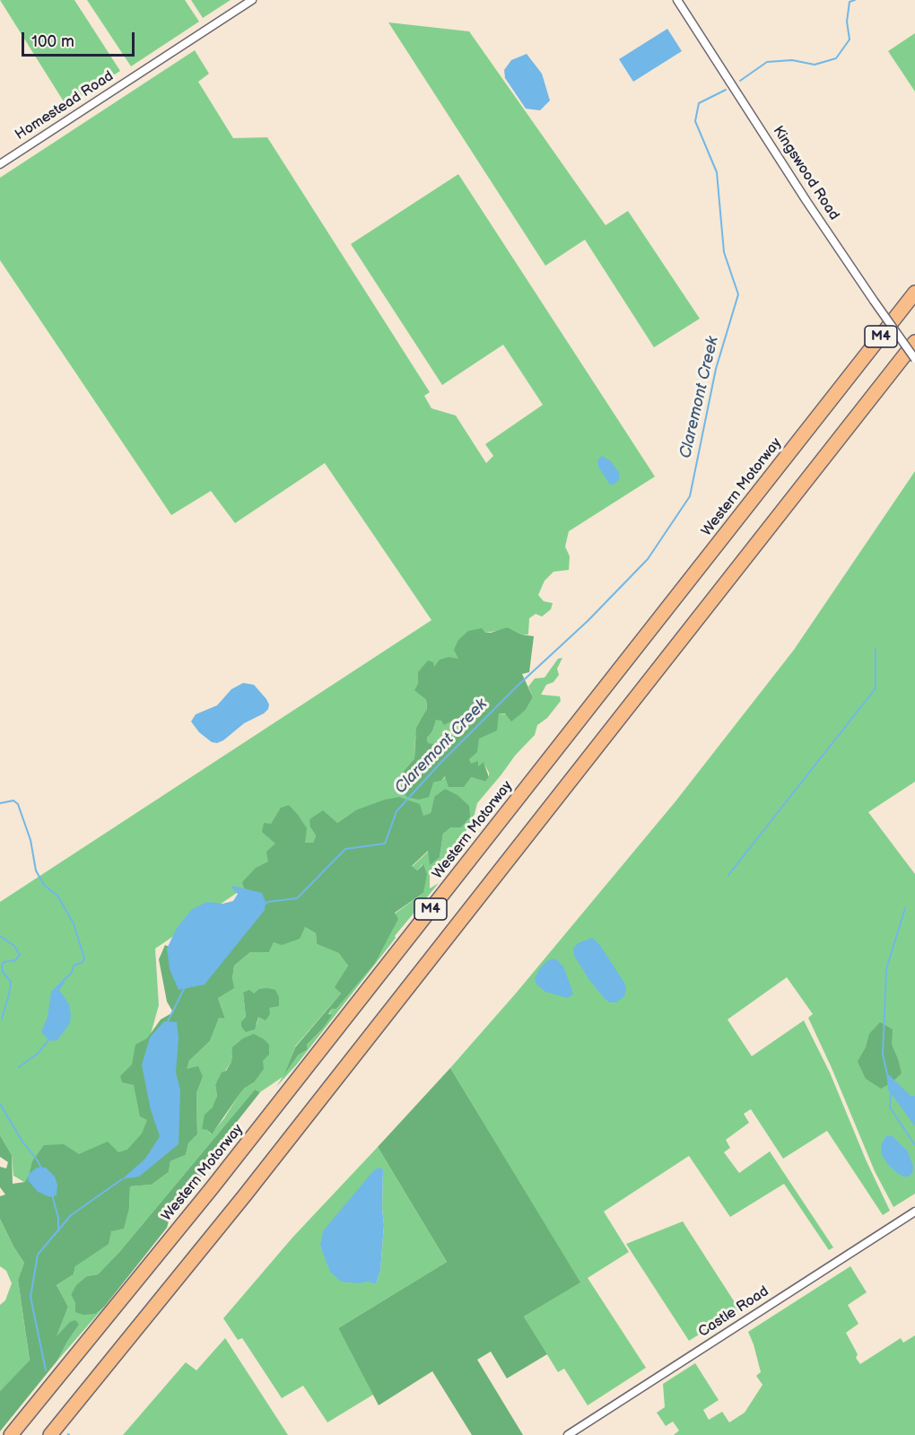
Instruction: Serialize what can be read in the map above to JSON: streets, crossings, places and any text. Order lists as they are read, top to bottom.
{
  "streets": {
    "highway": ["M4", "Western Motorway"],
    "street": ["Homestead Road", "Kingswood Road", "Castle Road"]
  },
  "water": ["Claremont Creek"],
  "scale_bar": "100 m"
}
